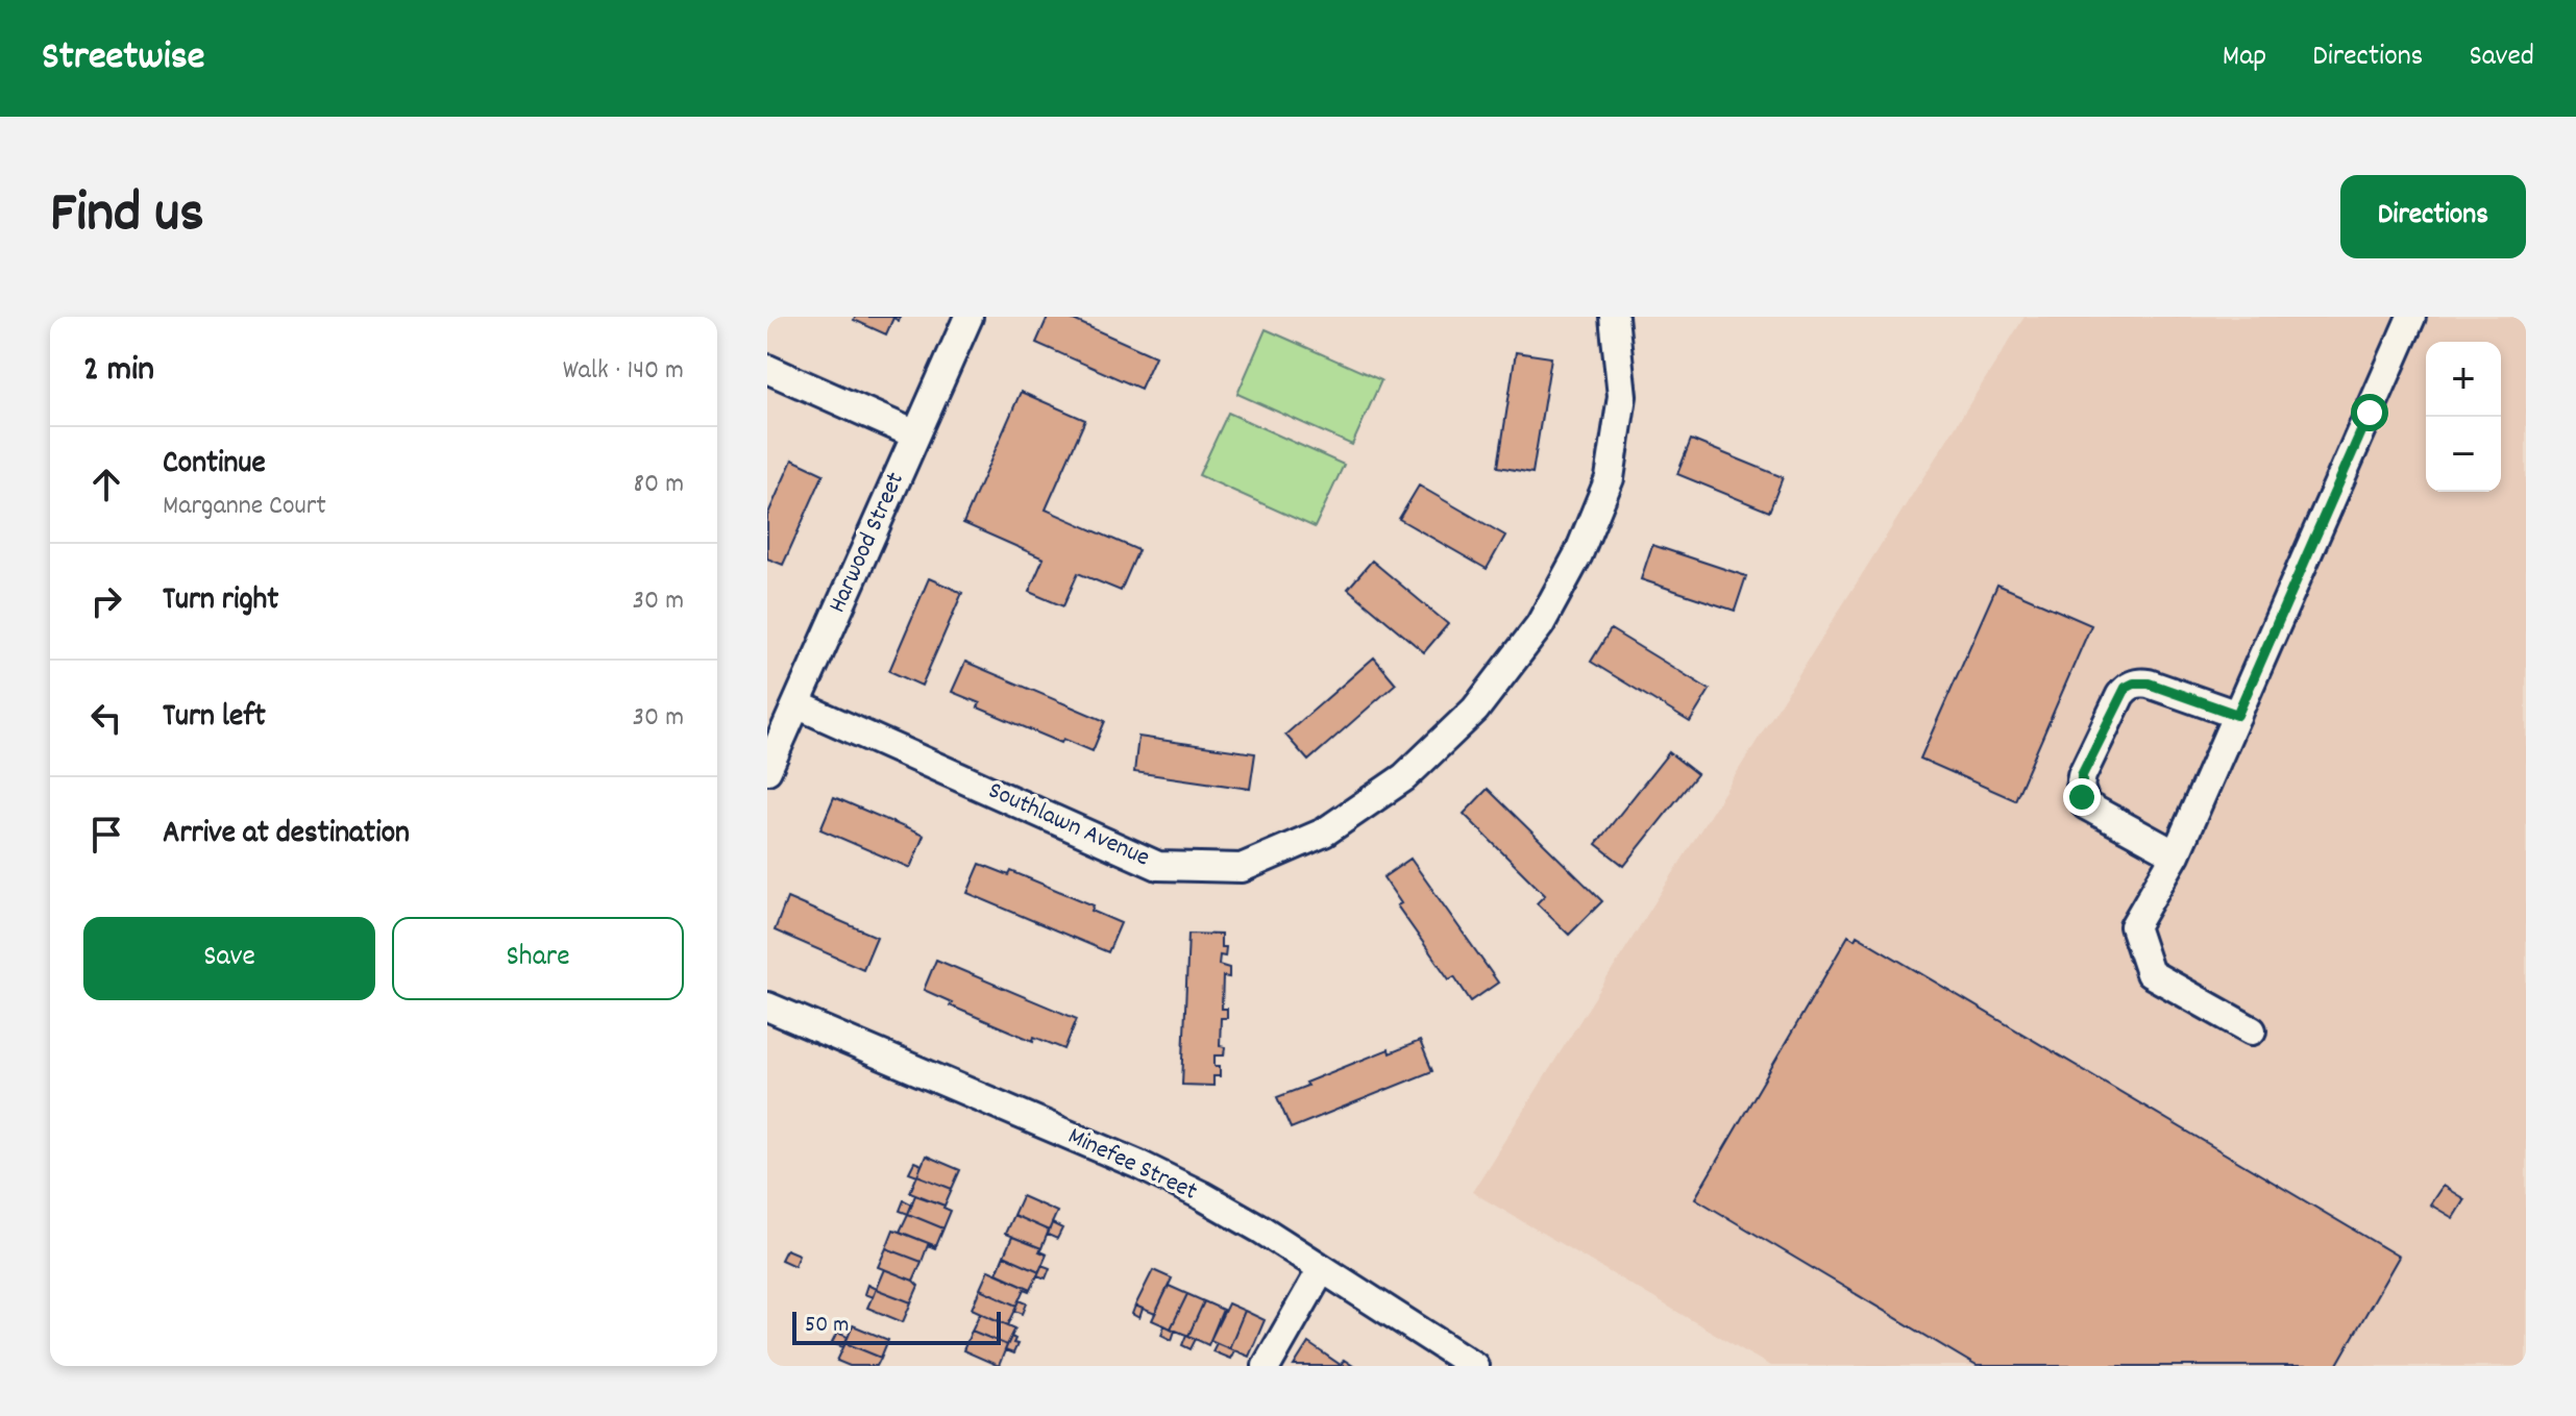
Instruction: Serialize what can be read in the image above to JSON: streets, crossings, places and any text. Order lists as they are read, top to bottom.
{
  "streets": {
    "street": ["Harwood Street", "Southlawn Avenue", "Minefee Street"]
  },
  "crossings": [
    ["Harwood Street", "Southlawn Avenue"]
  ],
  "scale_bar": "50 m",
  "page": {
    "header": "Streetwise",
    "nav": ["Map", "Directions", "Saved"],
    "title": "Find us",
    "buttons": [
      "Directions",
      ["Save", "Share"]
    ],
    "heading": ["2 min", "Walk · 140 m"],
    "map_buttons": ["+", "−"],
    "list": [
      ["Continue", "Marganne Court", "80 m"],
      ["Turn right", "30 m"],
      ["Turn left", "30 m"],
      "Arrive at destination"
    ],
    "scale": "50 m"
  }
}
